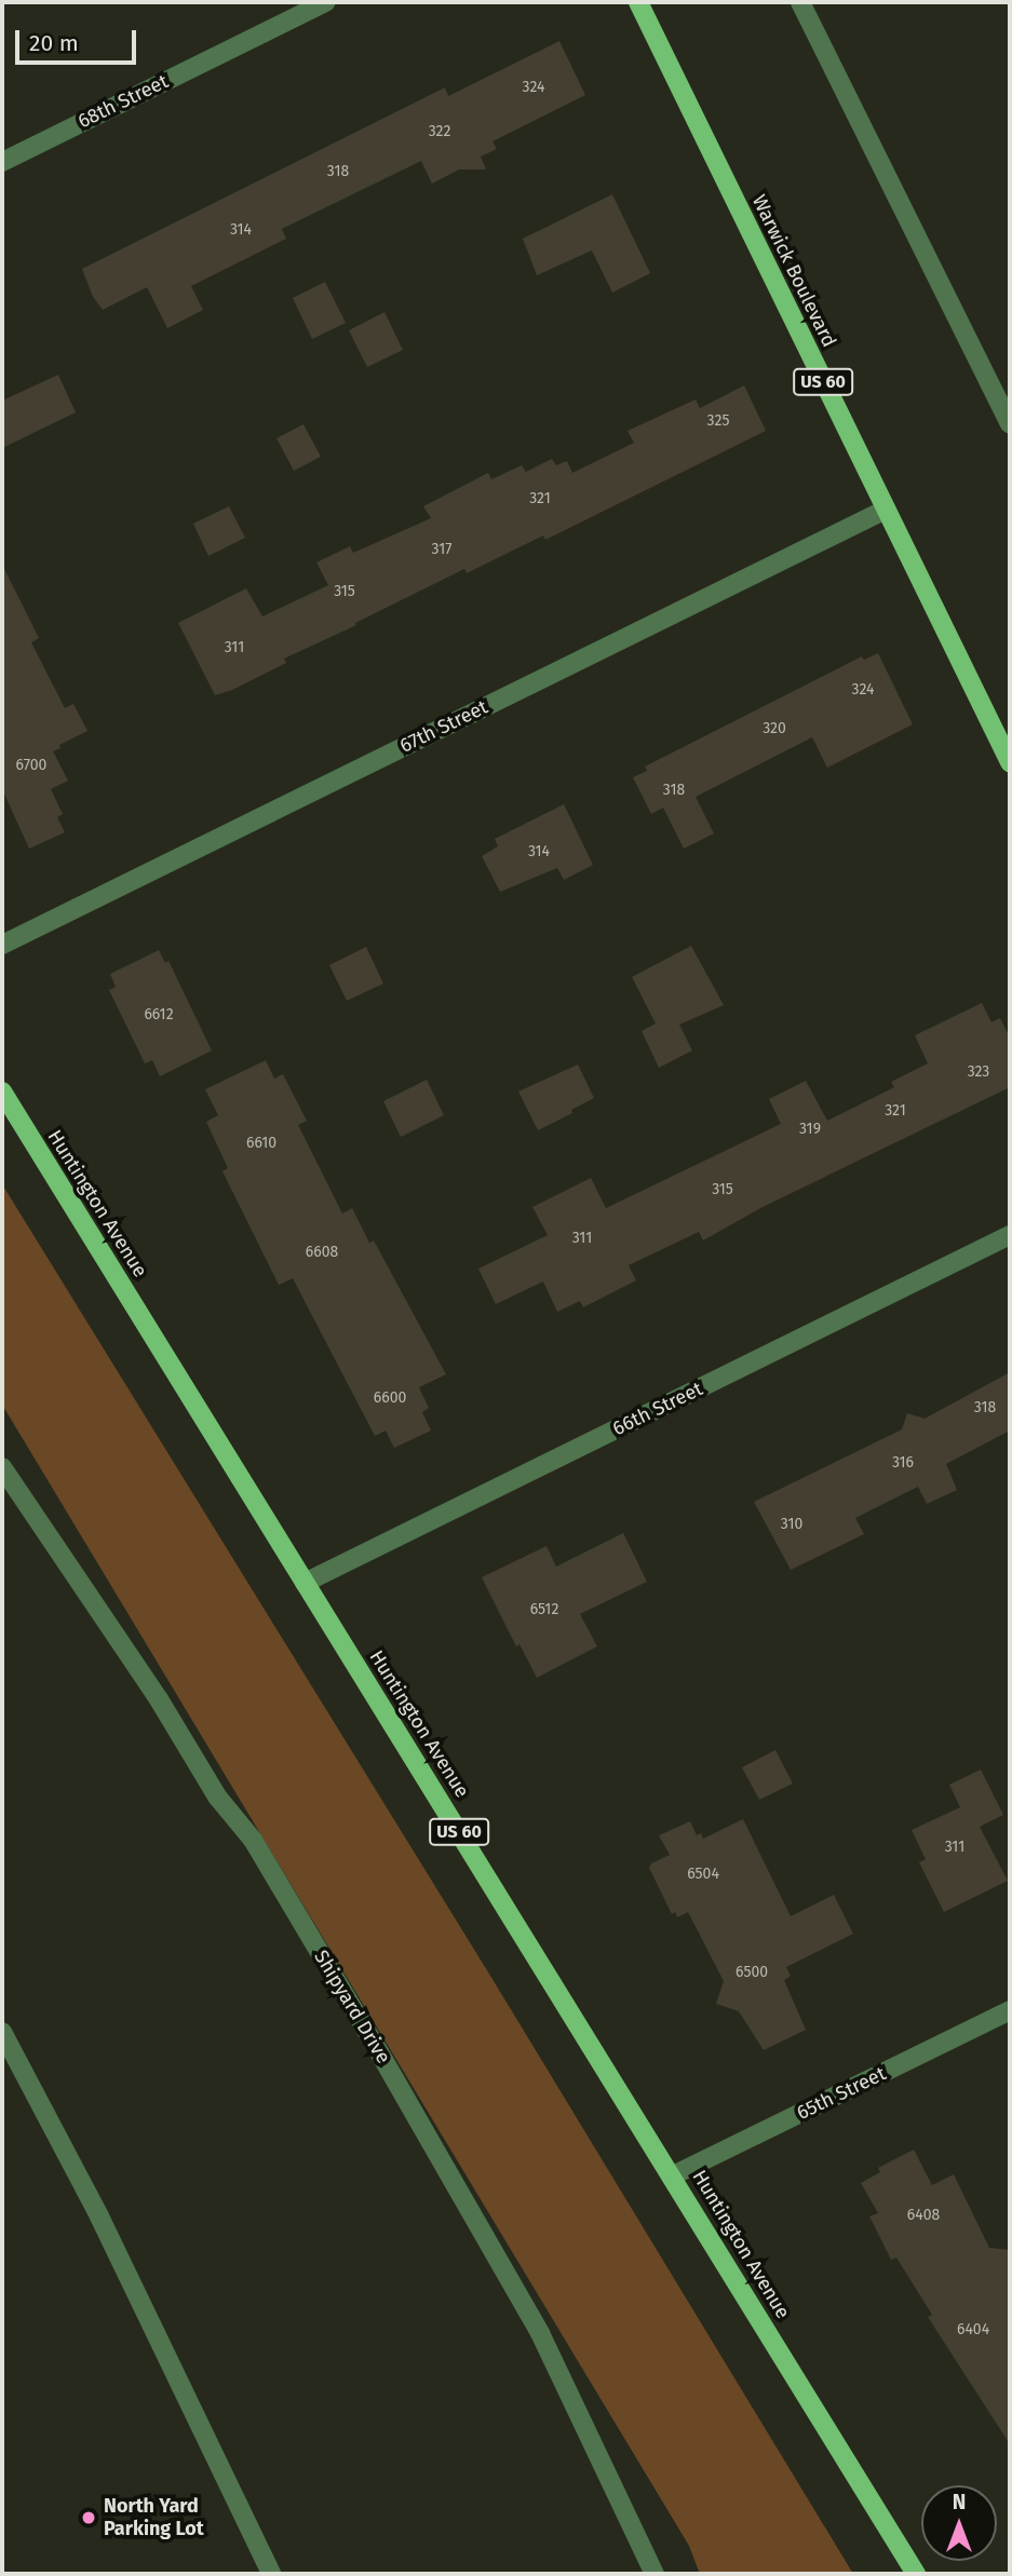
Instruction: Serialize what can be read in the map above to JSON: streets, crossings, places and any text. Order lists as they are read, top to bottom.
{
  "streets": {
    "main road": ["Warwick Boulevard", "US 60", "Huntington Avenue"],
    "street": [
      "68th Street",
      "67th Street",
      "66th Street",
      "Shipyard Drive",
      "65th Street"
    ]
  },
  "crossings": [
    ["Warwick Boulevard", "67th Street"],
    ["Huntington Avenue", "66th Street"],
    ["Huntington Avenue", "65th Street"]
  ],
  "places": ["North Yard Parking Lot"],
  "house_numbers": [
    "324",
    "322",
    "318",
    "314",
    "325",
    "321",
    "317",
    "315",
    "311",
    "324",
    "320",
    "6700",
    "318",
    "314",
    "6612",
    "323",
    "321",
    "319",
    "6610",
    "315",
    "311",
    "6608",
    "6600",
    "318",
    "316",
    "310",
    "6512",
    "311",
    "6504",
    "6500",
    "6408",
    "6404"
  ],
  "scale_bar": "20 m",
  "north": "top"
}
